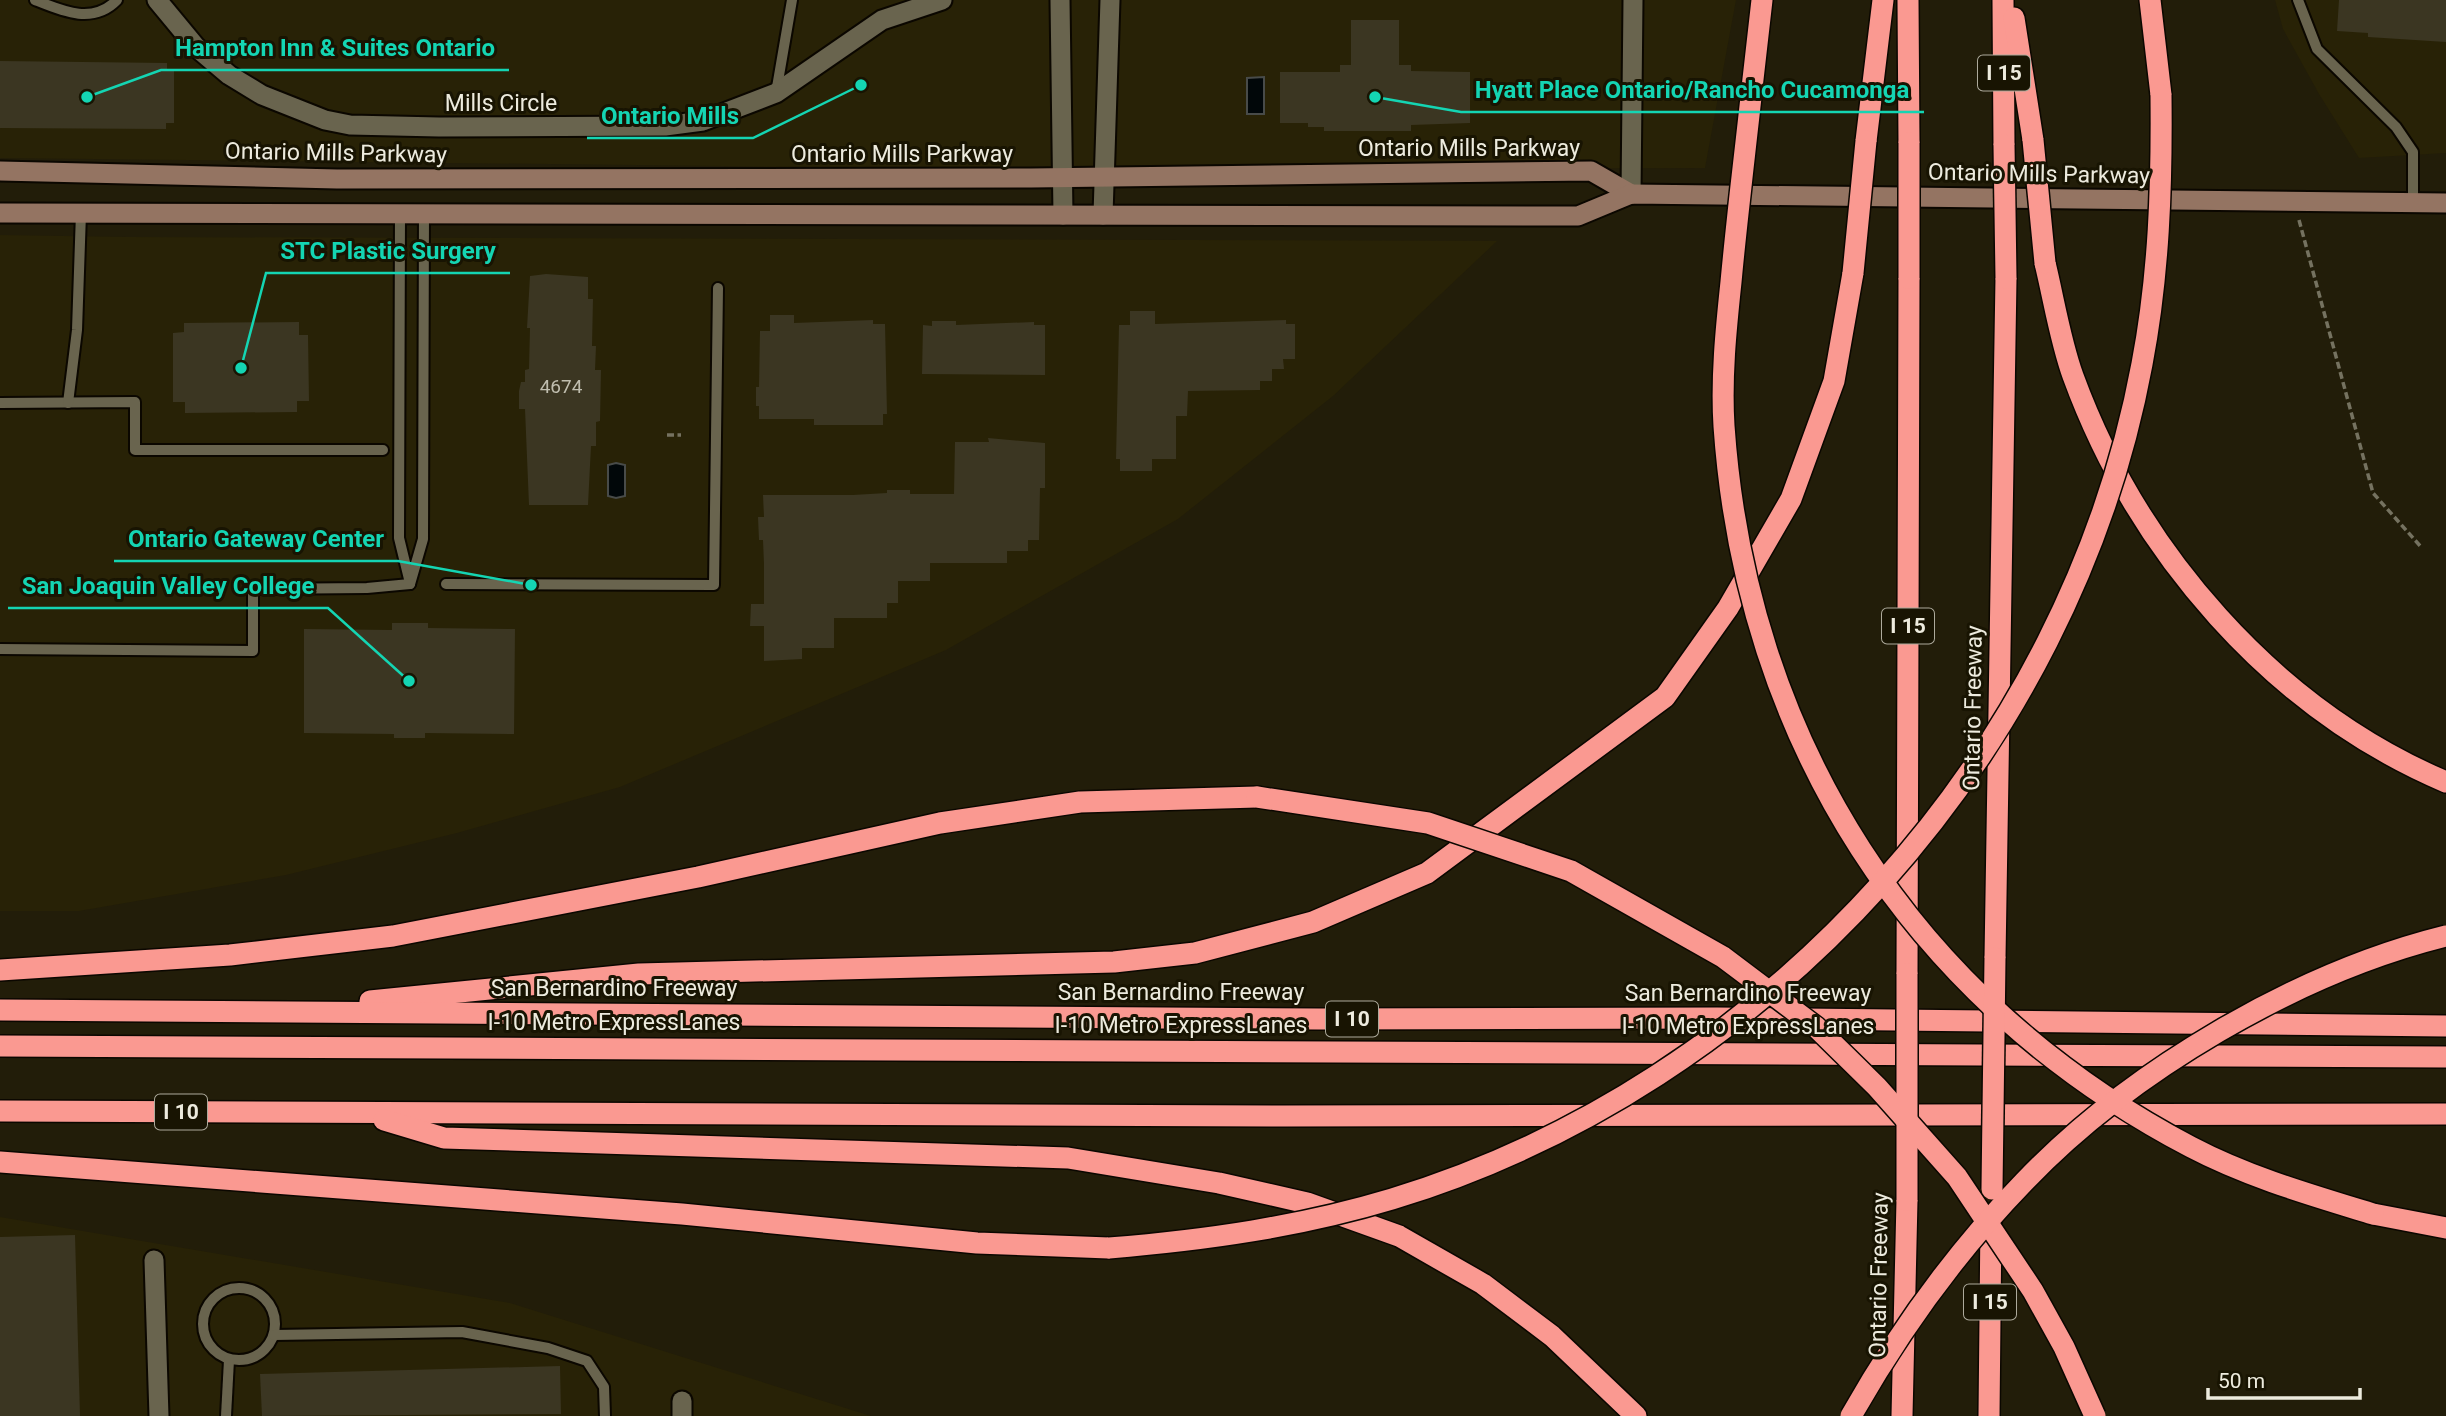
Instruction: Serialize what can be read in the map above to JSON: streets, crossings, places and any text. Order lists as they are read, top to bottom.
{
  "streets": {
    "highway": [
      "I 15",
      "Ontario Freeway",
      "San Bernardino Freeway",
      "I 10",
      "I-10 Metro ExpressLanes"
    ],
    "main road": ["Ontario Mills Parkway"],
    "street": ["Mills Circle"]
  },
  "places": [
    "Ontario Mills",
    "Hampton Inn & Suites Ontario",
    "Hyatt Place Ontario/Rancho Cucamonga",
    "STC Plastic Surgery",
    "Ontario Gateway Center",
    "San Joaquin Valley College"
  ],
  "house_numbers": ["4674"],
  "scale_bar": "50 m"
}
